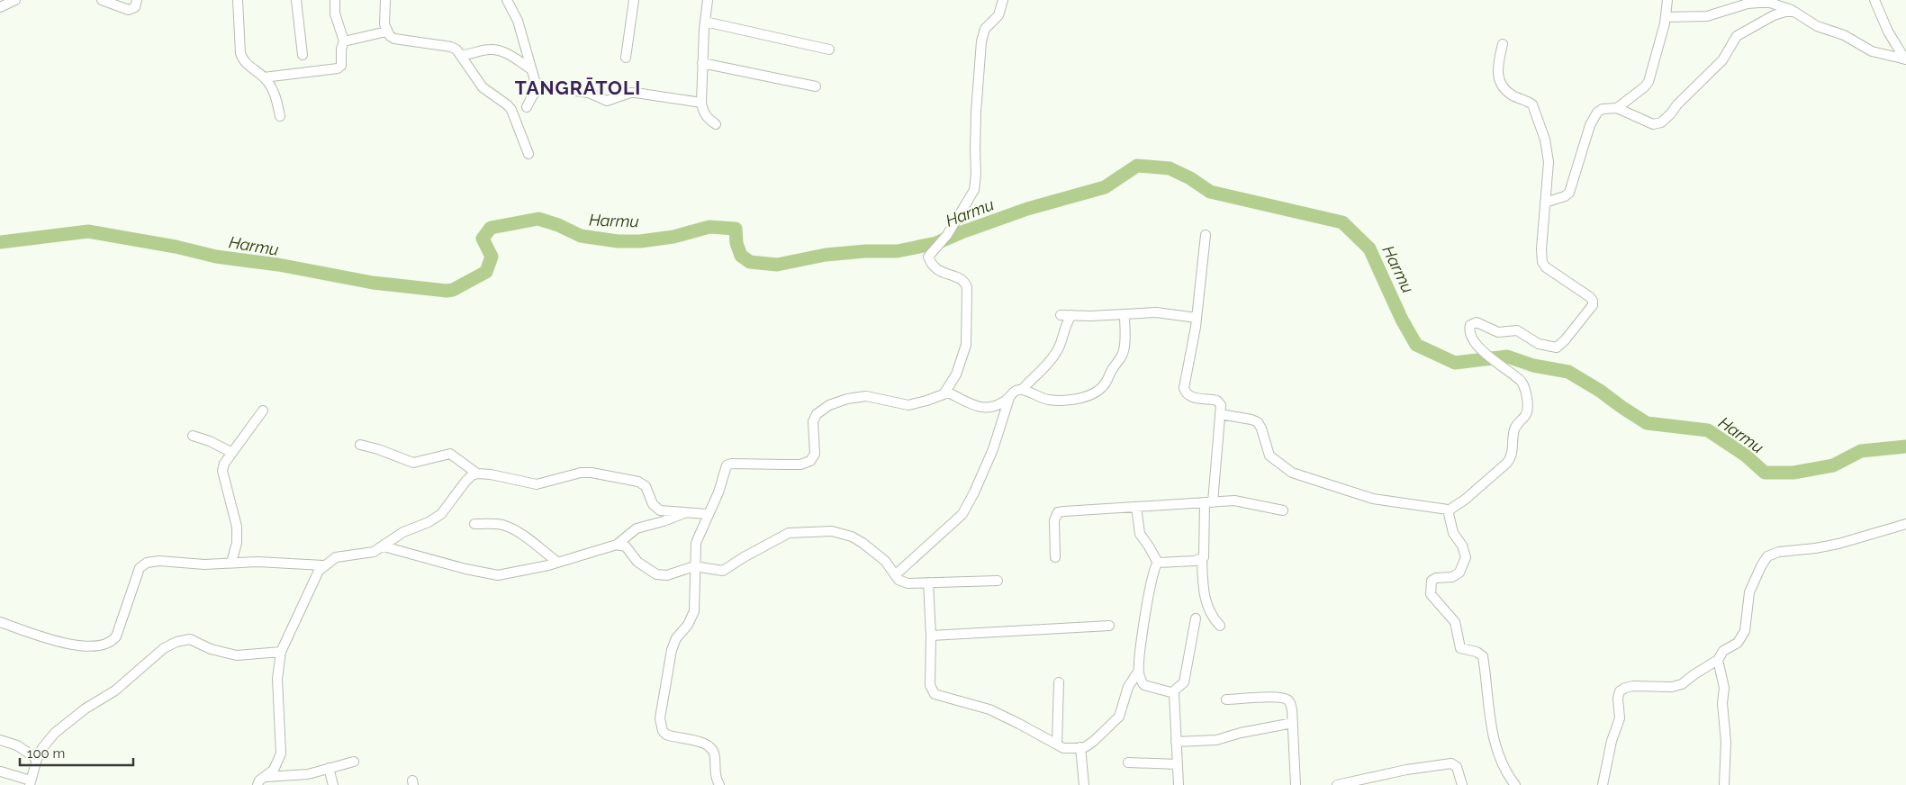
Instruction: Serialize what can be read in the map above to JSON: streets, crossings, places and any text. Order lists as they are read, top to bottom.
{
  "districts": ["TANGRĀTOLI"],
  "water": ["Harmu"],
  "scale_bar": "100 m"
}
